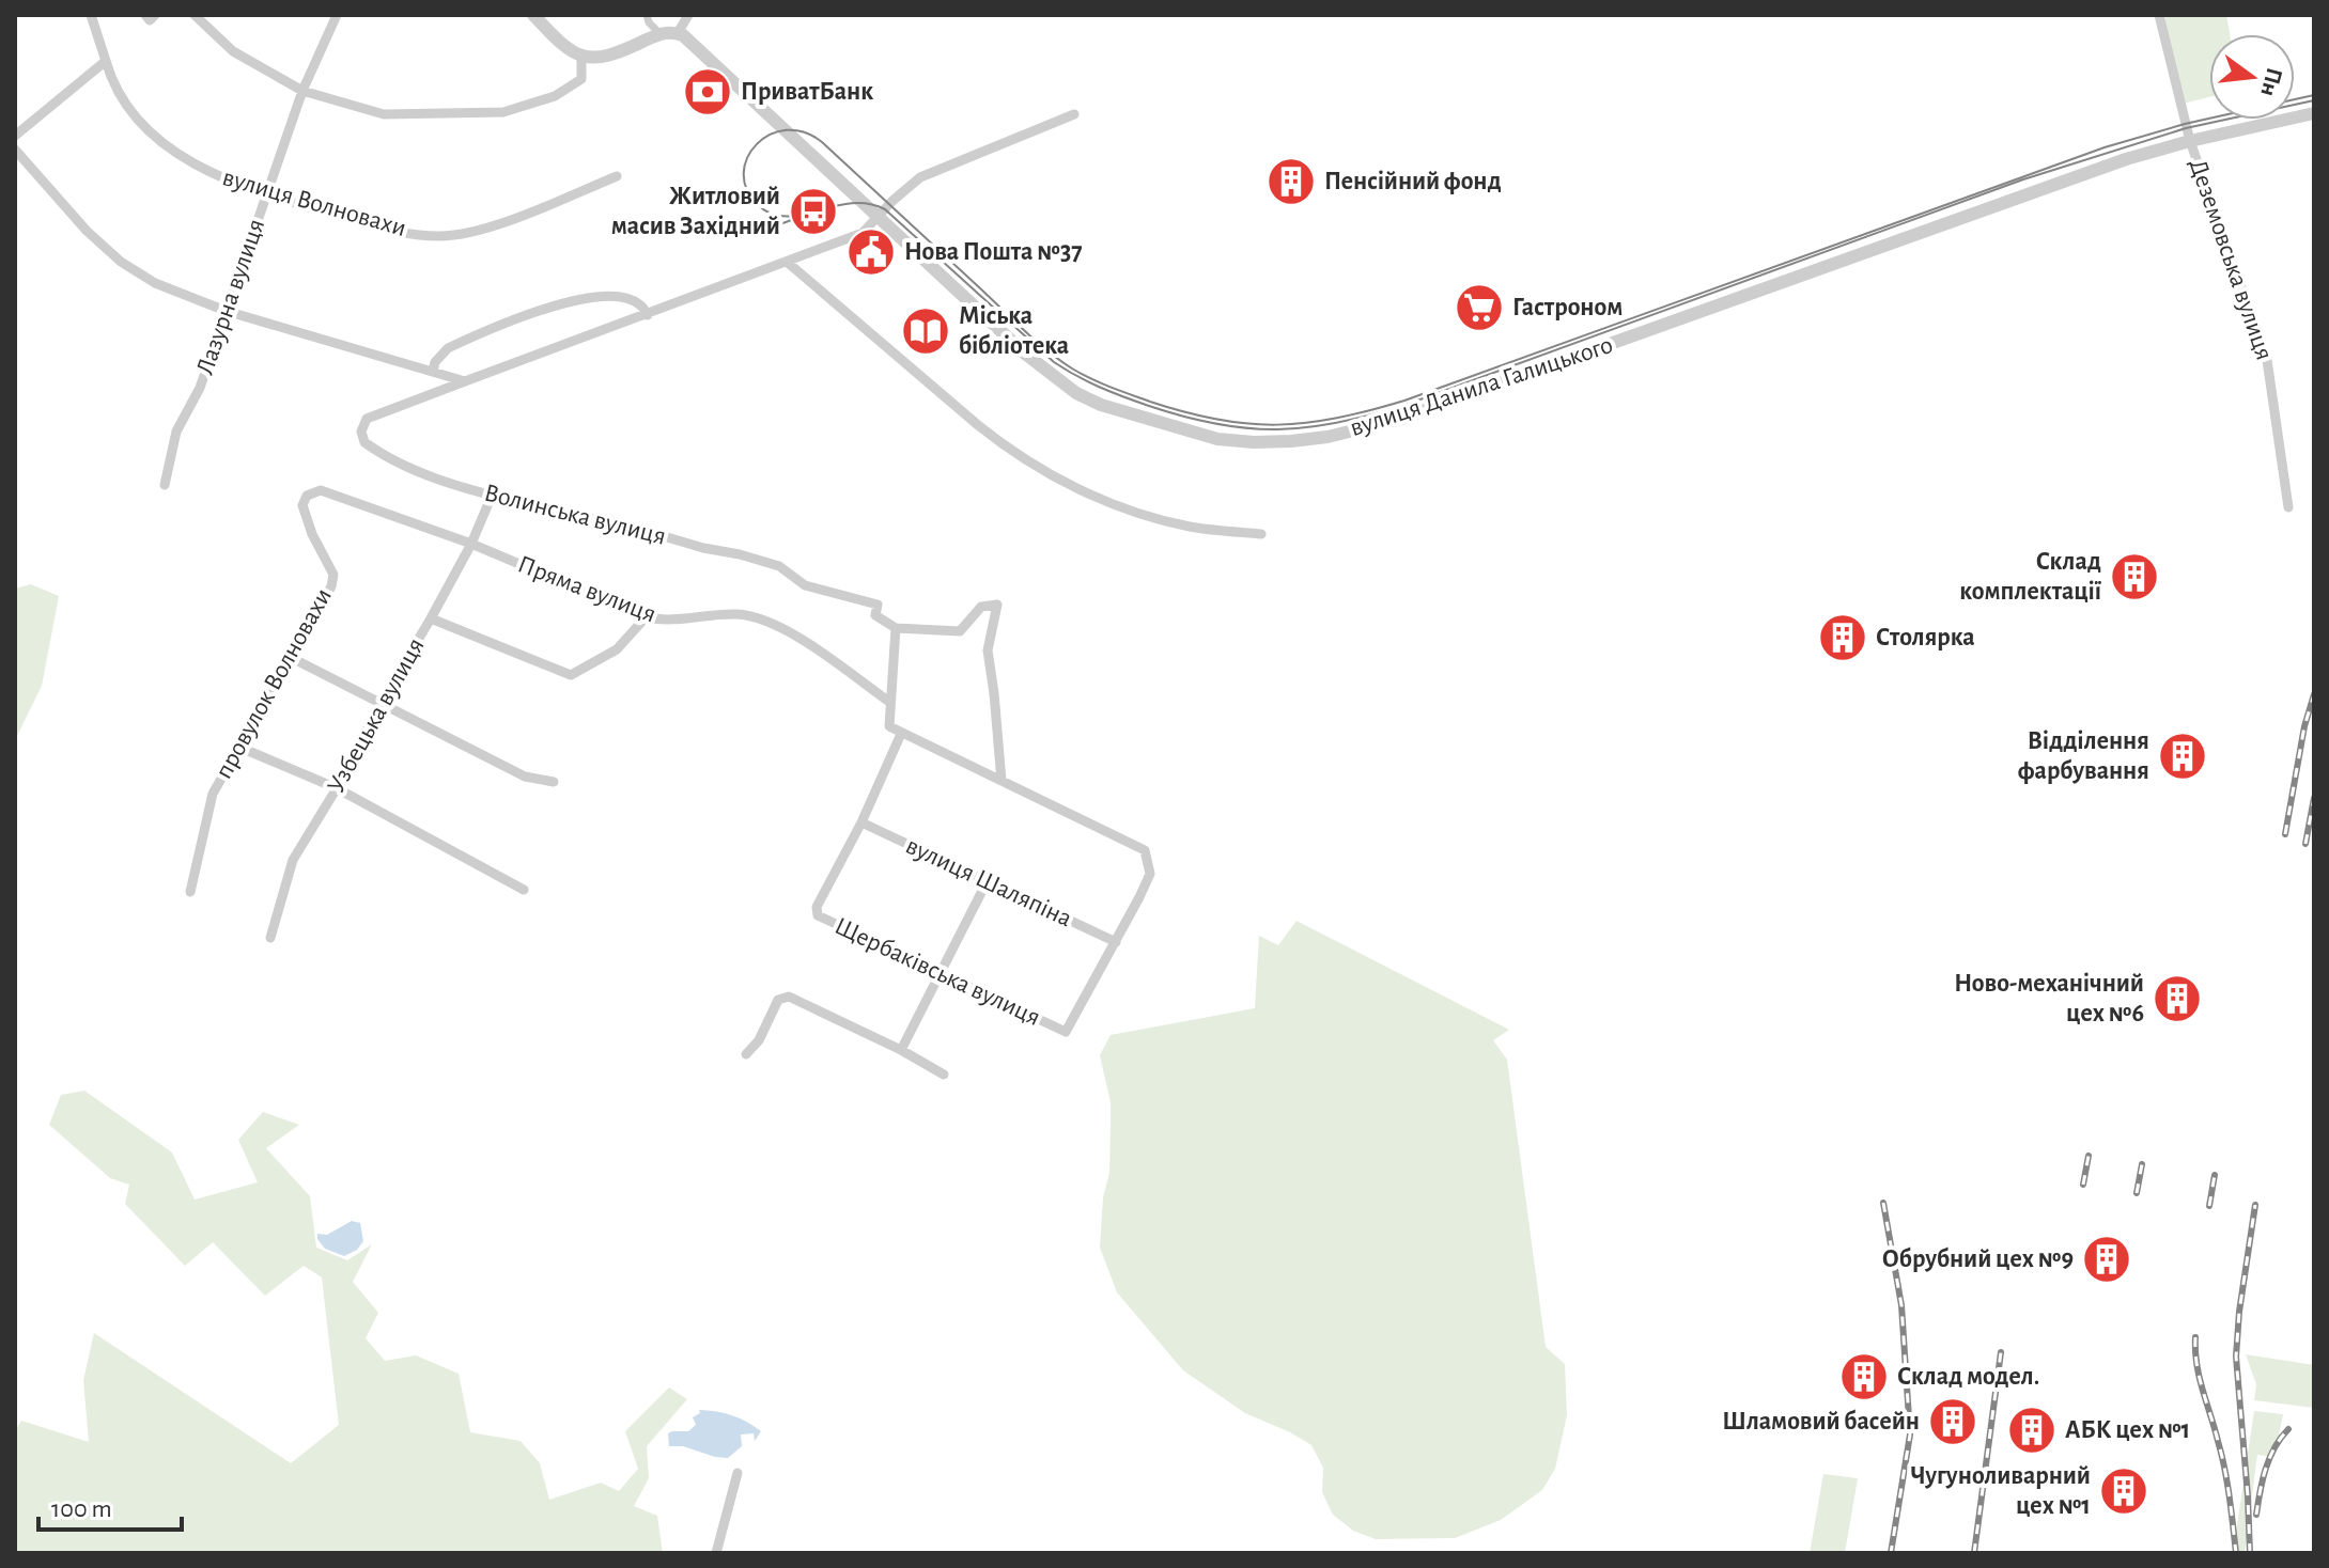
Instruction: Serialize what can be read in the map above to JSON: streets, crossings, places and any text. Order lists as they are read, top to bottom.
{
  "streets": {
    "street": [
      "вулиця Волновахи",
      "Деземовська вулиця",
      "Лазурна вулиця",
      "вулиця Данила Галицького",
      "Волинська вулиця",
      "Пряма вулиця",
      "провулок Волновахи",
      "Узбецька вулиця",
      "вулиця Шаляпіна",
      "Щербаківська вулиця"
    ]
  },
  "crossings": [
    ["вулиця Волновахи", "Лазурна вулиця"],
    ["Деземовська вулиця", "вулиця Данила Галицького"],
    ["вулиця Данила Галицького", "Волинська вулиця"],
    ["Волинська вулиця", "Узбецька вулиця"],
    ["Пряма вулиця", "провулок Волновахи"],
    ["Пряма вулиця", "Узбецька вулиця"],
    ["вулиця Шаляпіна", "Щербаківська вулиця"]
  ],
  "places": {
    "bank": ["ПриватБанк"],
    "building": [
      "Пенсійний фонд",
      "Склад комплектації",
      "Столярка",
      "Відділення фарбування",
      "Ново-механічний цех №6",
      "Обрубний цех №9",
      "Склад модел.",
      "Шламовий басейн",
      "АБК цех №1",
      "Чугуноливарний цех №1"
    ],
    "bus stop": ["Житловий масив Західний"],
    "public building": ["Нова Пошта №37"],
    "supermarket": ["Гастроном"],
    "library": ["Міська бібліотека"]
  },
  "scale_bar": "100 m",
  "north": "right"
}
